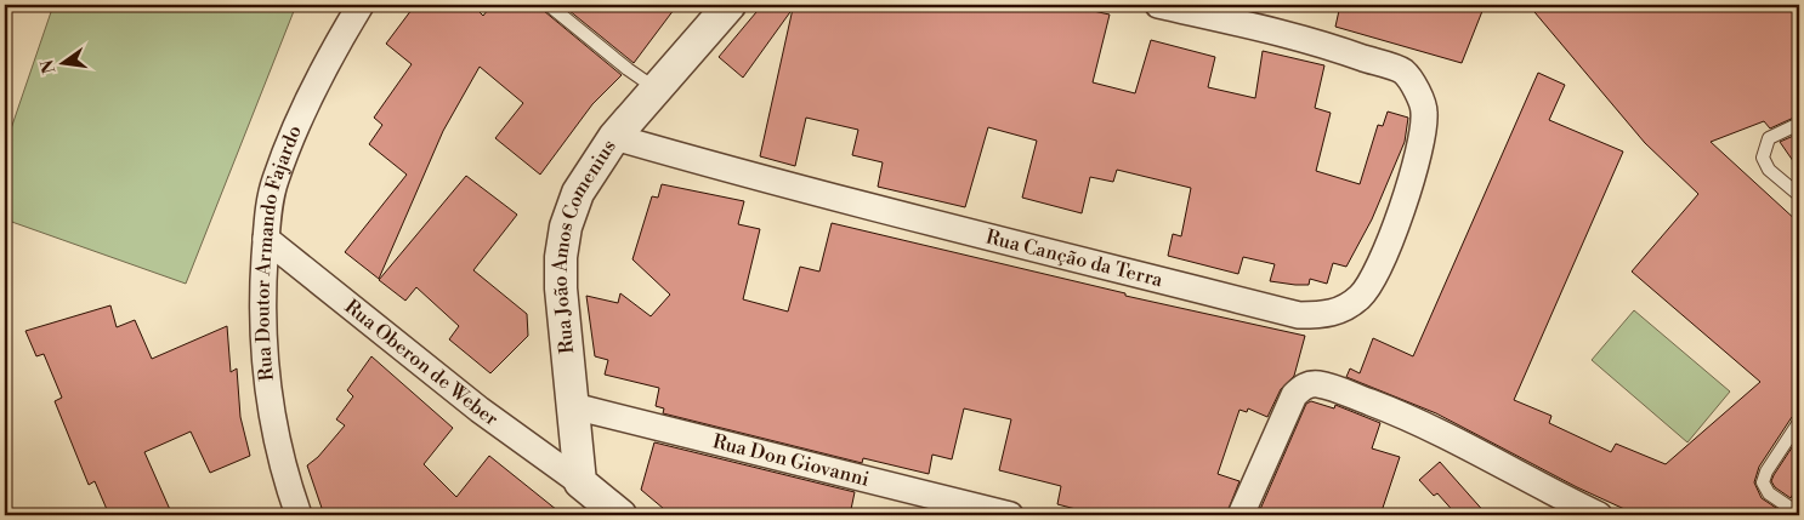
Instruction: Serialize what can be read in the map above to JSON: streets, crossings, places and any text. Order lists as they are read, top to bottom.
{
  "streets": {
    "street": [
      "Rua João Amos Comenius",
      "Rua Doutor Armando Fajardo",
      "Rua Canção da Terra",
      "Rua Oberon de Weber",
      "Rua Don Giovanni"
    ]
  },
  "crossings": [
    ["Rua João Amos Comenius", "Rua Canção da Terra"],
    ["Rua João Amos Comenius", "Rua Oberon de Weber"],
    ["Rua João Amos Comenius", "Rua Don Giovanni"],
    ["Rua Doutor Armando Fajardo", "Rua Oberon de Weber"]
  ],
  "north": "left"
}
